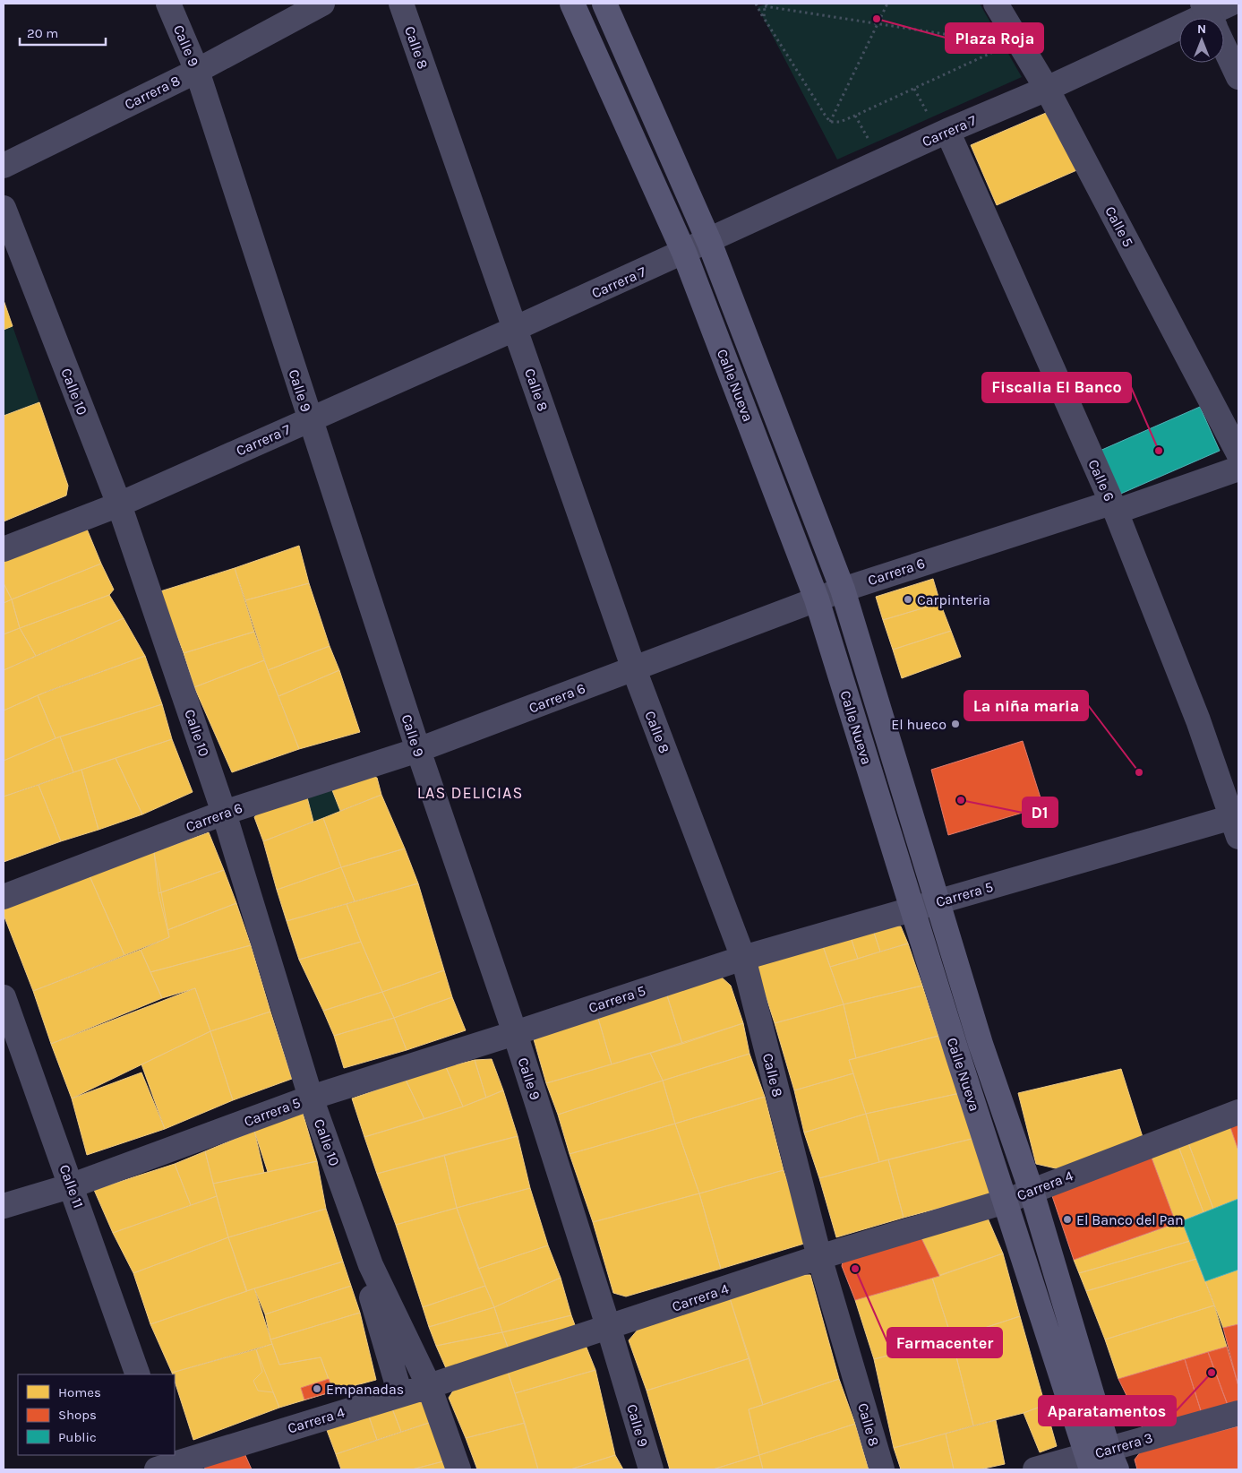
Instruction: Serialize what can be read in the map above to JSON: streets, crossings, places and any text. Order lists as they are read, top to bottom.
{
  "streets": {
    "main road": ["Calle Nueva"],
    "street": [
      "Calle 9",
      "Calle 8",
      "Carrera 8",
      "Carrera 7",
      "Calle 5",
      "Calle 10",
      "Calle 6",
      "Carrera 6",
      "Carrera 5",
      "Carrera 4",
      "Calle 11",
      "Carrera 3"
    ]
  },
  "crossings": [
    ["Calle 9", "Carrera 8"],
    ["Calle 9", "Carrera 7"],
    ["Calle 9", "Carrera 6"],
    ["Calle 9", "Carrera 5"],
    ["Calle 9", "Carrera 4"],
    ["Calle 8", "Carrera 7"],
    ["Calle 8", "Carrera 6"],
    ["Calle 8", "Carrera 5"],
    ["Calle 8", "Carrera 4"],
    ["Carrera 7", "Calle 5"],
    ["Carrera 7", "Calle Nueva"],
    ["Carrera 7", "Calle 10"],
    ["Carrera 7", "Calle 6"],
    ["Calle Nueva", "Carrera 6"],
    ["Calle Nueva", "Carrera 5"],
    ["Calle Nueva", "Carrera 4"],
    ["Calle Nueva", "Carrera 3"],
    ["Calle 10", "Carrera 6"],
    ["Calle 10", "Carrera 5"],
    ["Calle 10", "Carrera 4"],
    ["Calle 6", "Carrera 6"],
    ["Calle 6", "Carrera 5"],
    ["Carrera 5", "Calle 11"]
  ],
  "districts": ["LAS DELICIAS"],
  "places": [
    "Plaza Roja",
    "Fiscalia El Banco",
    "Carpinteria",
    "El hueco",
    "La niña maria",
    "D1",
    "El Banco del Pan",
    "Farmacenter",
    "Aparatamentos",
    "Empanadas"
  ],
  "legend": ["Homes", "Shops", "Public"],
  "scale_bar": "20 m",
  "north": "top"
}
